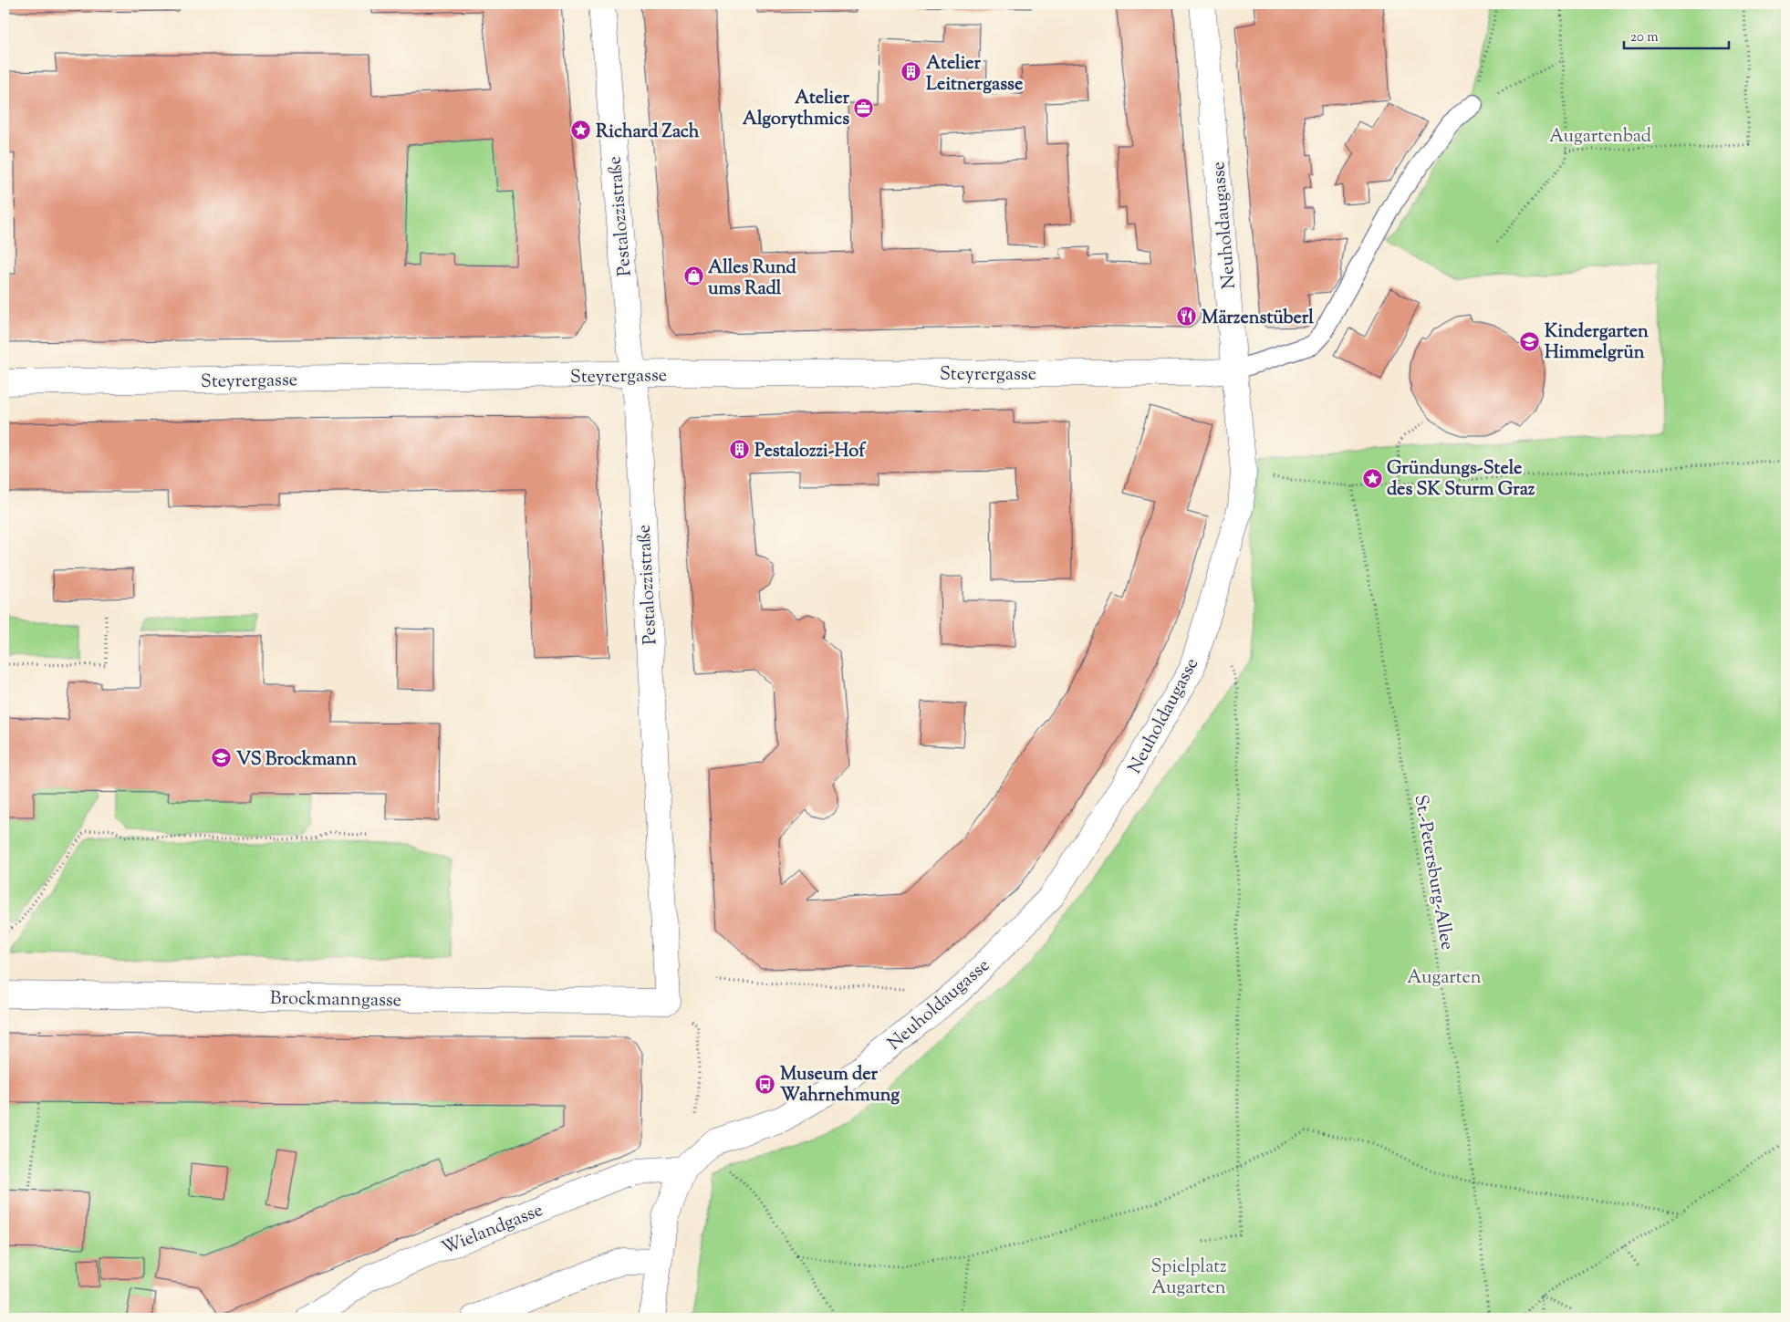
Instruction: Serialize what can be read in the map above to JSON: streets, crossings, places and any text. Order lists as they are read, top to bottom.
{
  "streets": {
    "street": [
      "Pestalozzistraße",
      "Neuholdaugasse",
      "Steyrergasse",
      "Brockmanngasse",
      "Wielandgasse"
    ],
    "path": ["St.-Petersburg-Allee"]
  },
  "crossings": [
    ["Pestalozzistraße", "Steyrergasse"],
    ["Pestalozzistraße", "Brockmanngasse"],
    ["Neuholdaugasse", "Steyrergasse"],
    ["Neuholdaugasse", "Wielandgasse"]
  ],
  "parks": ["Augartenbad", "Augarten", "Spielplatz Augarten"],
  "places": {
    "building": ["Atelier Leitnergasse", "Pestalozzi-Hof"],
    "office": ["Atelier Algorythmics"],
    "place": ["Richard Zach", "Gründungs-Stele des SK Sturm Graz"],
    "shop": ["Alles Rund ums Radl"],
    "restaurant": ["Märzenstüberl"],
    "school or university": ["Kindergarten Himmelgrün", "VS Brockmann"],
    "bus stop": ["Museum der Wahrnehmung"]
  },
  "scale_bar": "20 m"
}
